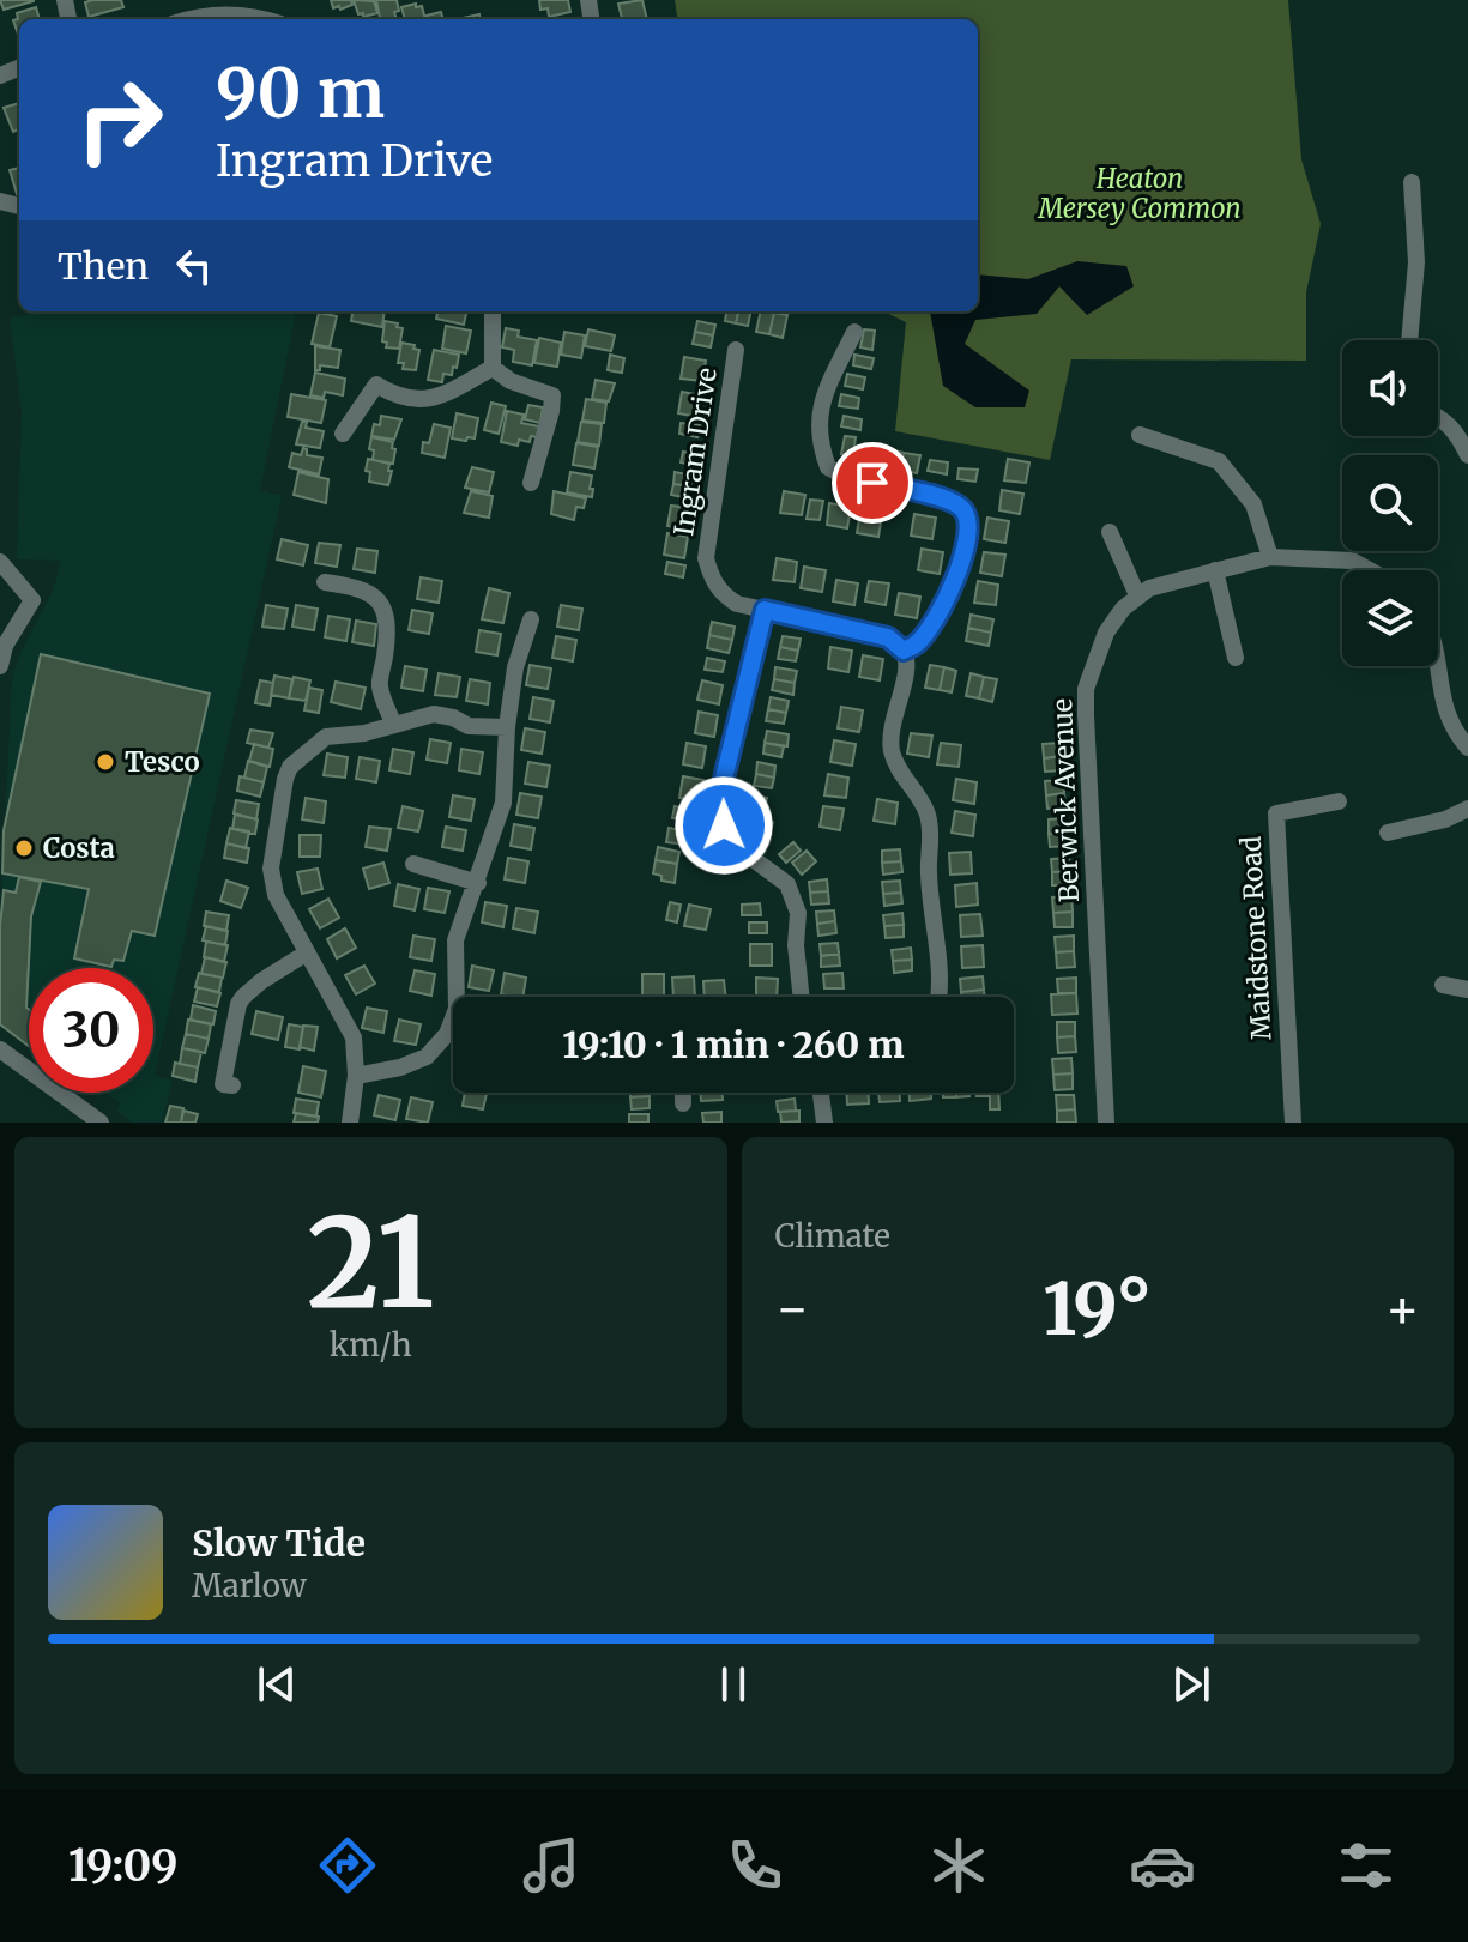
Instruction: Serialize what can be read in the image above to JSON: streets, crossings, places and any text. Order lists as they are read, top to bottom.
{
  "streets": {
    "street": ["Ingram Drive", "Berwick Avenue", "Maidstone Road"]
  },
  "parks": ["Heaton Mersey Common"],
  "places": ["Tesco", "Costa"],
  "page": {
    "turn": ["90 m", "Ingram Drive"],
    "then": "Then",
    "limit": "30",
    "trip": "19:10 · 1 min · 260 m",
    "tile": [
      ["21", "km/h"],
      "Climate"
    ],
    "heat": ["−", "19°", "+"],
    "song": ["Slow Tide", "Marlow"],
    "tabs": "19:09"
  }
}
